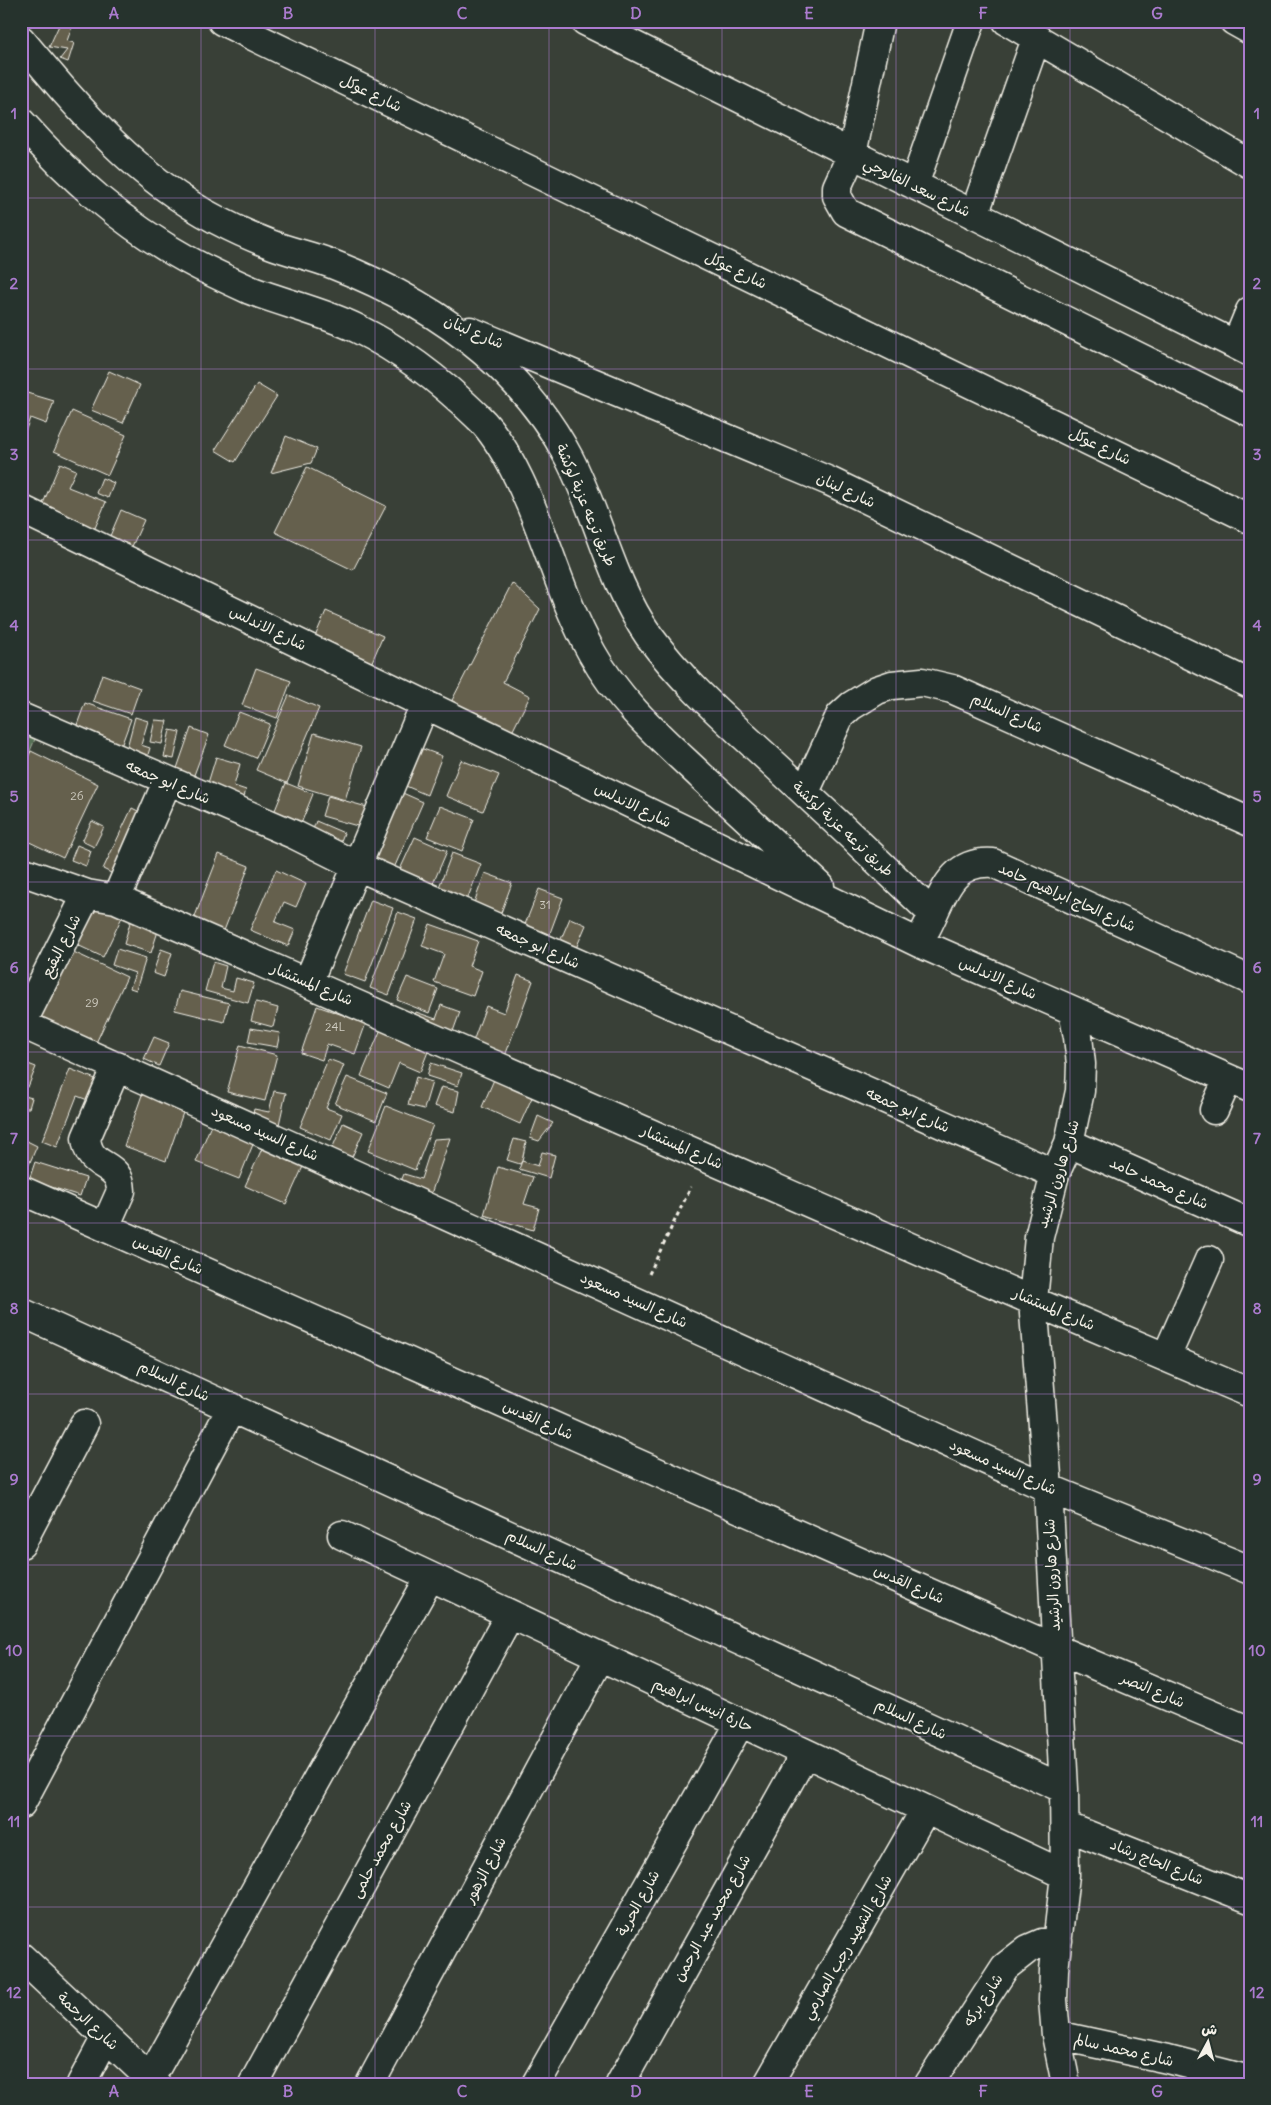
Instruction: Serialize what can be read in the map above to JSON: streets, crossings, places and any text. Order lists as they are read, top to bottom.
{
  "streets": {
    "street": [
      "شارع عوكل",
      "شارع سعد الفالوجي",
      "شارع لبنان",
      "طريق ترعه عزبة لوكشة",
      "شارع الاندلس",
      "شارع السلام",
      "شارع ابو جمعه",
      "شارع الحاج ابراهيم حامد",
      "شارع البقيع",
      "شارع المستشار",
      "شارع السيد مسعود",
      "شارع هارون الرشيد",
      "شارع محمد حامد",
      "شارع القدس",
      "شارع النصر",
      "حارة انيس ابراهيم",
      "شارع محمد حلمى",
      "شارع الحاج رشاد",
      "شارع الزهور",
      "شارع الحرية",
      "شارع محمد عبد الرحمن",
      "شارع الشهيد رجب الصارمي",
      "شارع بركه",
      "شارع الرحمة",
      "شارع محمد سالم"
    ]
  },
  "crossings": [
    ["شارع لبنان", "طريق ترعه عزبة لوكشة"],
    ["طريق ترعه عزبة لوكشة", "شارع السلام"],
    ["طريق ترعه عزبة لوكشة", "شارع الحاج ابراهيم حامد"],
    ["شارع الاندلس", "شارع الحاج ابراهيم حامد"],
    ["شارع الاندلس", "شارع هارون الرشيد"],
    ["شارع السلام", "شارع هارون الرشيد"],
    ["شارع ابو جمعه", "شارع هارون الرشيد"],
    ["شارع البقيع", "شارع المستشار"],
    ["شارع البقيع", "شارع السيد مسعود"],
    ["شارع المستشار", "شارع هارون الرشيد"],
    ["شارع السيد مسعود", "شارع هارون الرشيد"],
    ["شارع هارون الرشيد", "شارع محمد حامد"],
    ["شارع هارون الرشيد", "شارع القدس"],
    ["شارع هارون الرشيد", "شارع النصر"],
    ["شارع هارون الرشيد", "حارة انيس ابراهيم"],
    ["شارع هارون الرشيد", "شارع الحاج رشاد"],
    ["شارع هارون الرشيد", "شارع بركه"],
    ["شارع هارون الرشيد", "شارع محمد سالم"],
    ["شارع القدس", "شارع النصر"],
    ["حارة انيس ابراهيم", "شارع محمد حلمى"],
    ["حارة انيس ابراهيم", "شارع الزهور"],
    ["حارة انيس ابراهيم", "شارع الحرية"],
    ["حارة انيس ابراهيم", "شارع محمد عبد الرحمن"],
    ["حارة انيس ابراهيم", "شارع الشهيد رجب الصارمي"]
  ],
  "house_numbers": [
    "26",
    "31",
    "29",
    "24L"
  ],
  "north": "top",
  "grid": {
    "columns": [
      "A",
      "B",
      "C",
      "D",
      "E",
      "F",
      "G"
    ],
    "rows": [
      "1",
      "2",
      "3",
      "4",
      "5",
      "6",
      "7",
      "8",
      "9",
      "10",
      "11",
      "12"
    ]
  }
}
